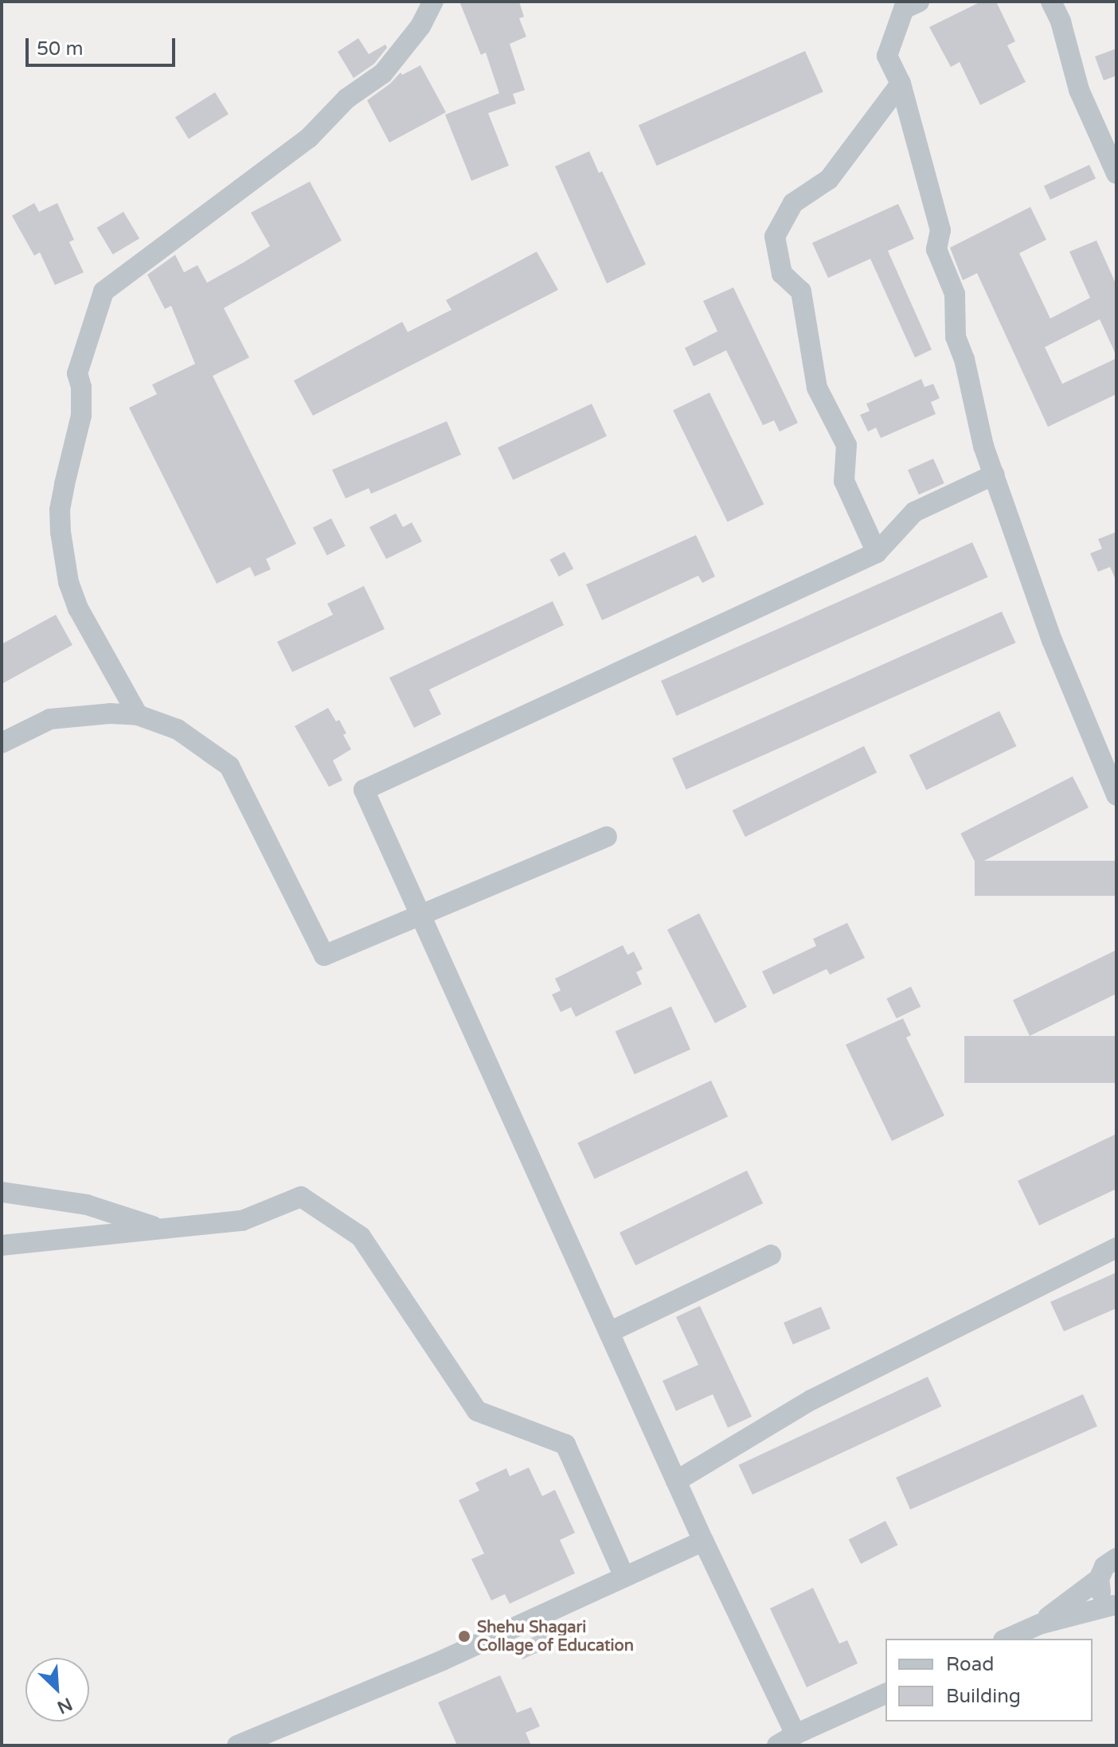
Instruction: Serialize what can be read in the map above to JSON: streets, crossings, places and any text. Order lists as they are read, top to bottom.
{
  "places": ["Shehu Shagari Collage of Education"],
  "legend": ["Road", "Building"],
  "scale_bar": "50 m",
  "north": "bottom right"
}
